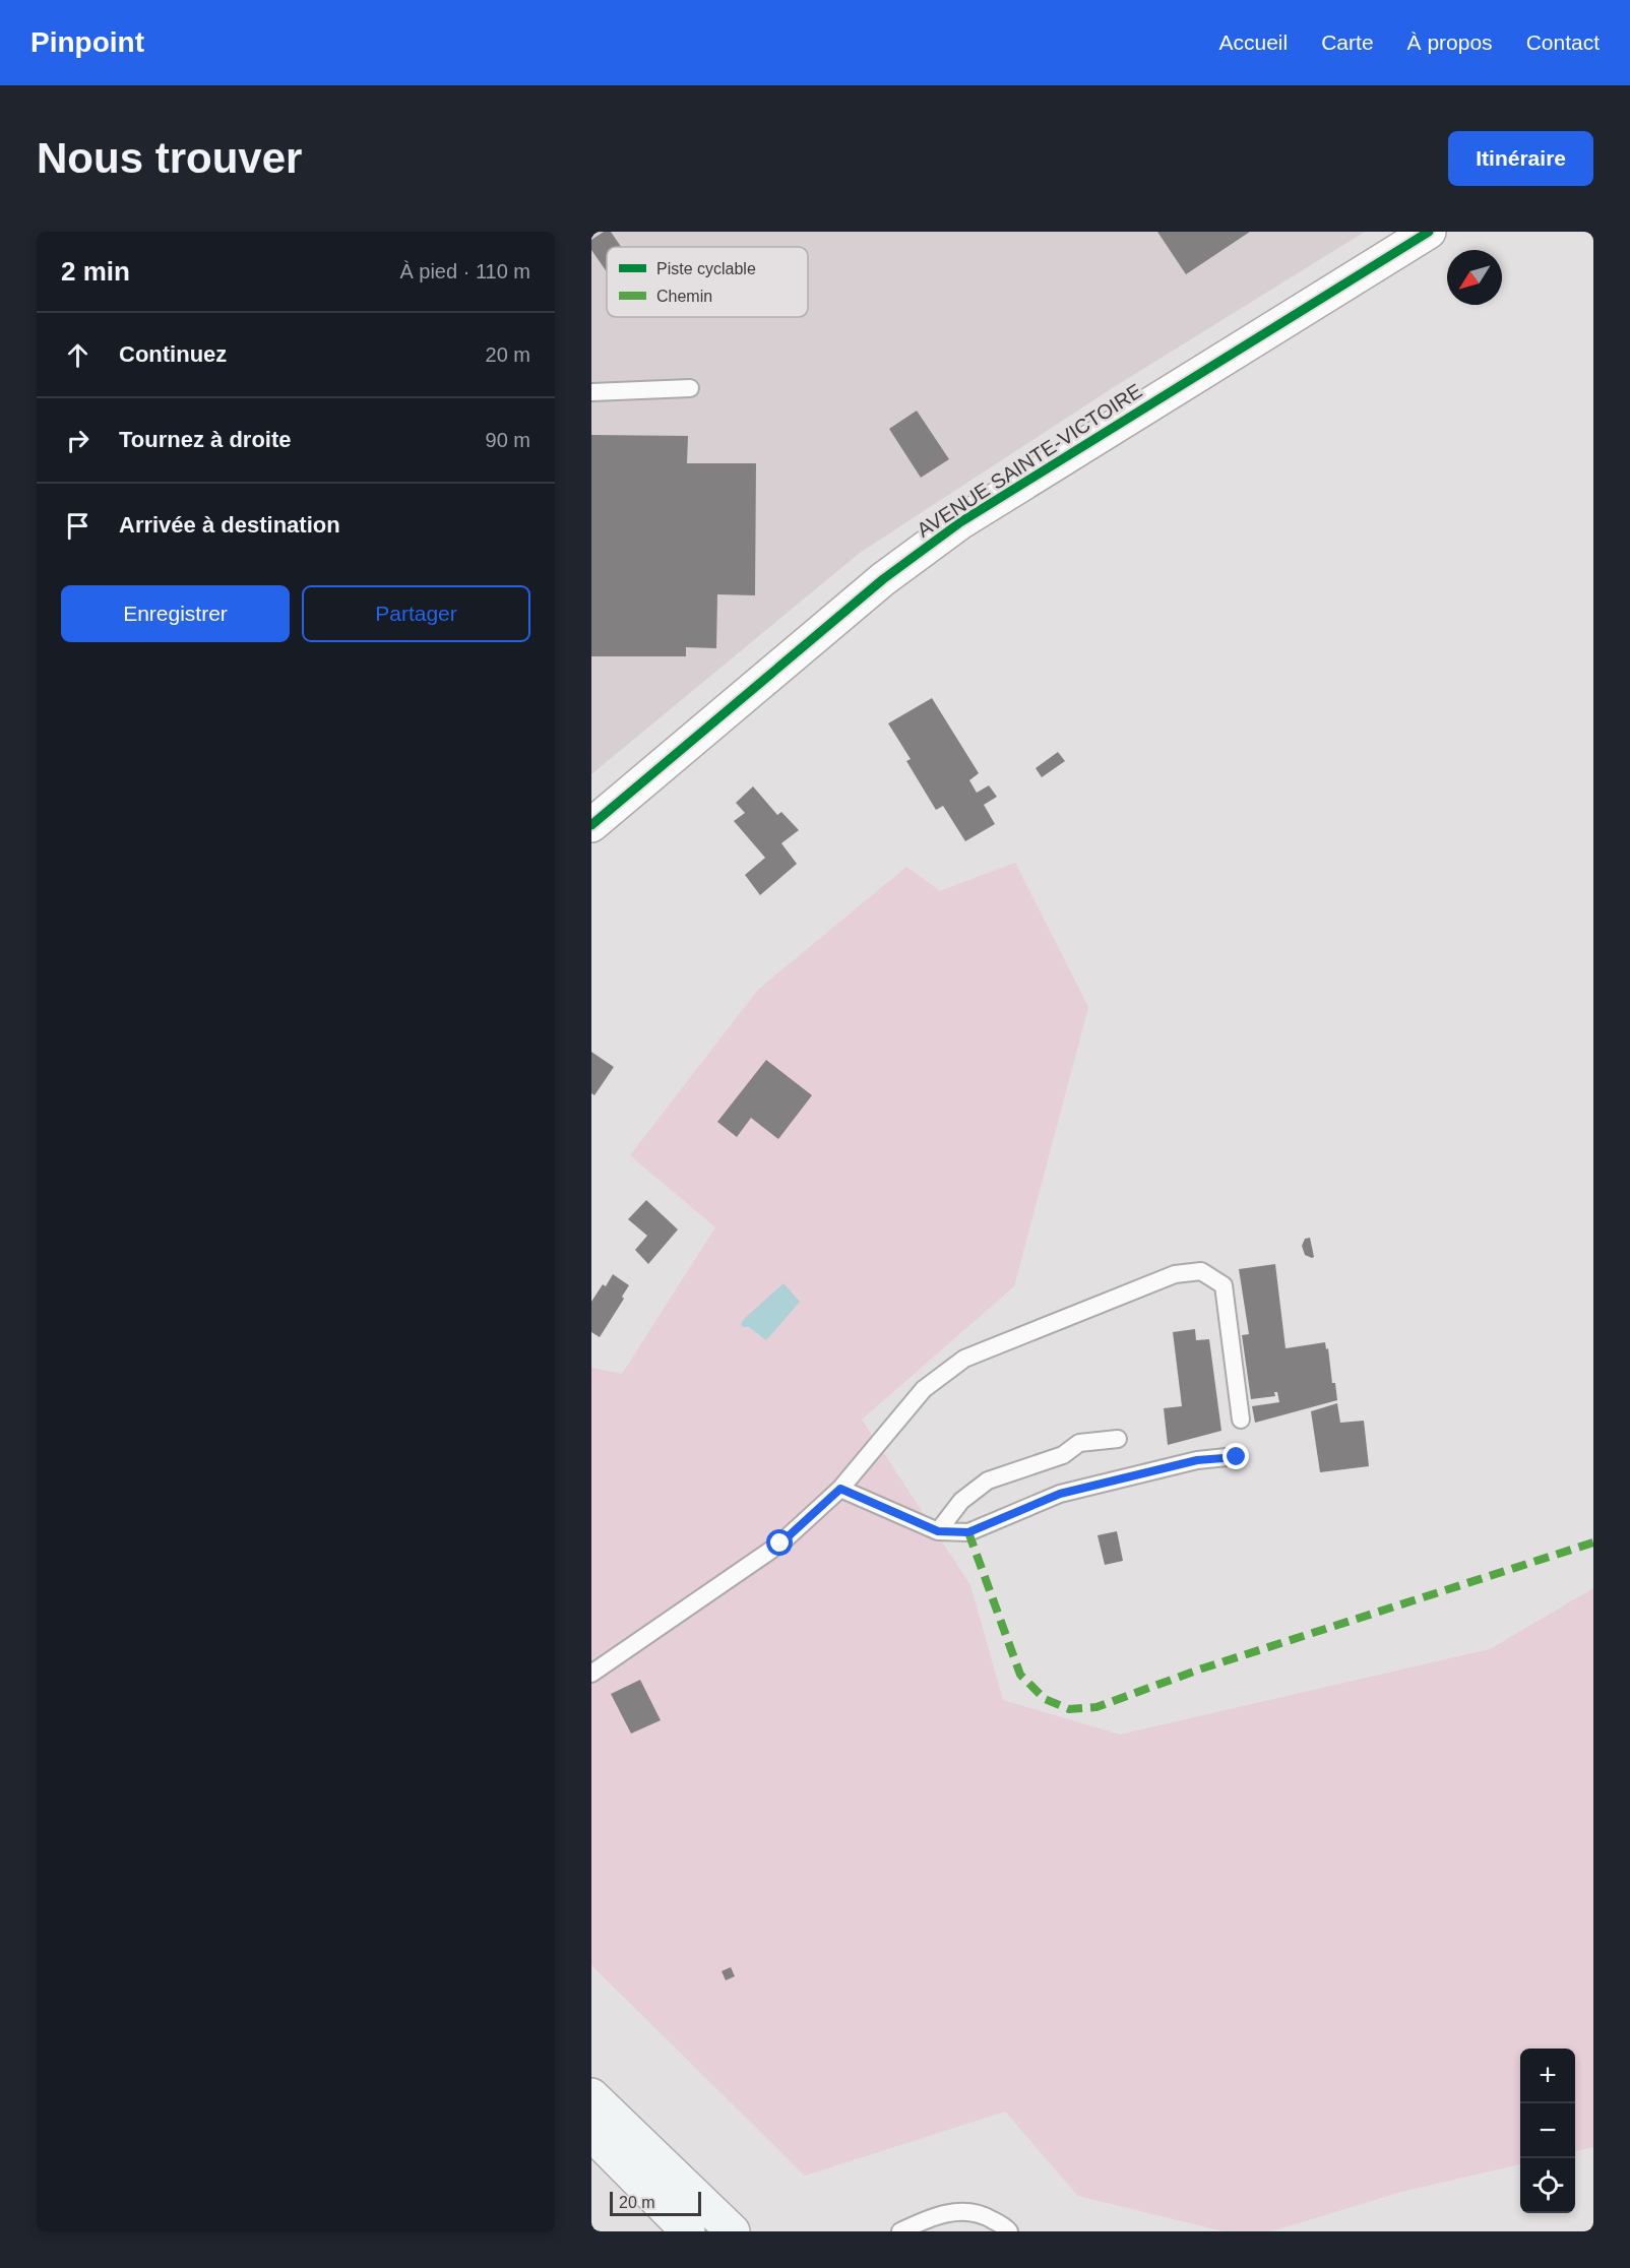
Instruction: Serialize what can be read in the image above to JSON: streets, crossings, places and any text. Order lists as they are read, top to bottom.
{
  "streets": {
    "street": ["AVENUE SAINTE-VICTOIRE"]
  },
  "legend": ["Piste cyclable", "Chemin"],
  "scale_bar": "20 m",
  "north": "bottom left",
  "page": {
    "header": "Pinpoint",
    "nav": [
      "Accueil",
      "Carte",
      "À propos",
      "Contact"
    ],
    "buttons": [
      "Itinéraire",
      ["Enregistrer", "Partager"]
    ],
    "title": "Nous trouver",
    "heading": ["2 min", "À pied · 110 m"],
    "list": [
      ["Continuez", "20 m"],
      ["Tournez à droite", "90 m"],
      "Arrivée à destination"
    ],
    "map_buttons": ["+", "−"],
    "scale": "20 m"
  }
}
